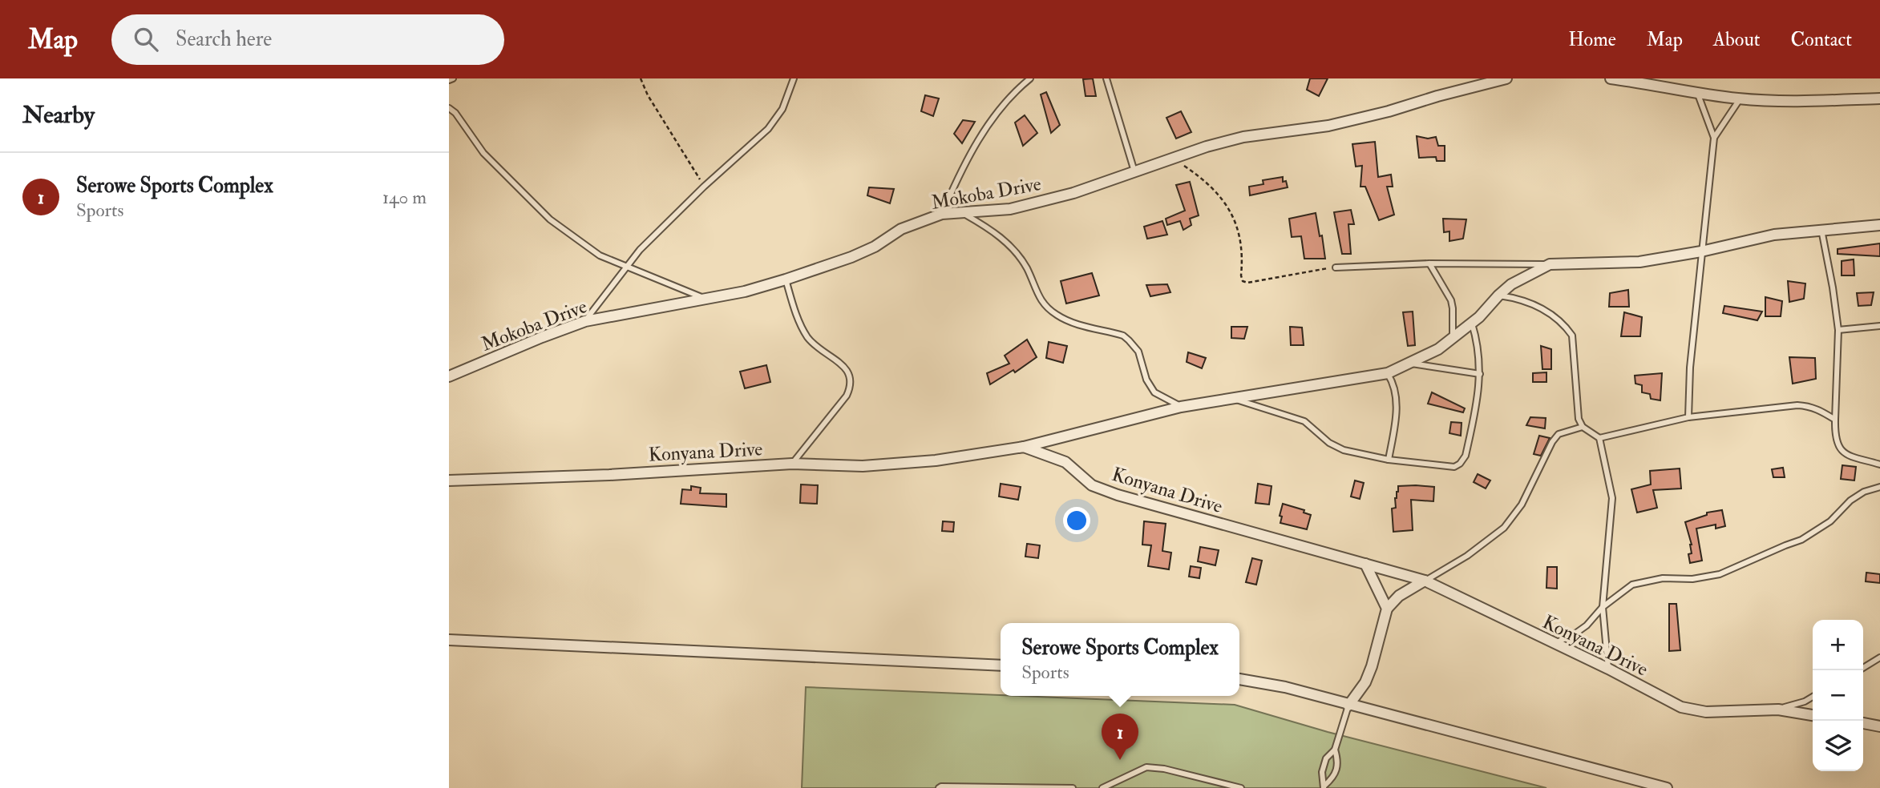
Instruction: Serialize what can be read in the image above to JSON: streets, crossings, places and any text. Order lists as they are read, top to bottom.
{
  "streets": {
    "street": ["Mokoba Drive", "Konyana Drive"]
  },
  "page": {
    "header": "Map",
    "search": "Search here",
    "nav": [
      "Home",
      "Map",
      "About",
      "Contact"
    ],
    "heading": "Nearby",
    "list": [
      {
        "mark": "1",
        "name": "Serowe Sports Complex",
        "note": "Sports",
        "value": "140 m"
      }
    ],
    "map_buttons": ["+", "−"],
    "popup": ["Serowe Sports Complex", "Sports"],
    "pins": "1"
  }
}
